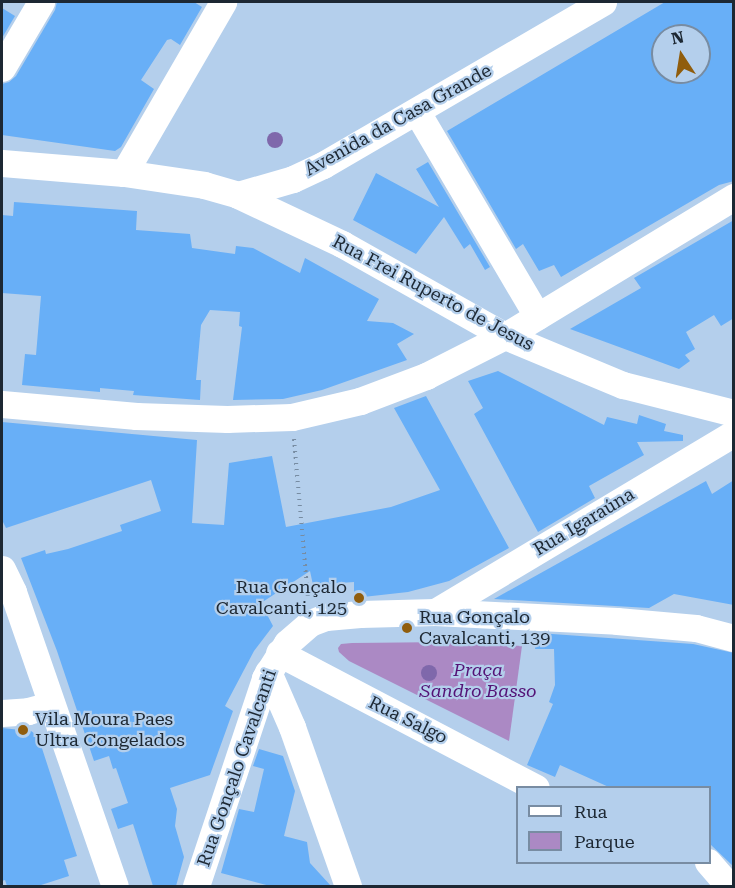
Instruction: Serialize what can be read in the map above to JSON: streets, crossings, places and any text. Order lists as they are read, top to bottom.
{
  "streets": {
    "street": [
      "Avenida da Casa Grande",
      "Rua Frei Ruperto de Jesus",
      "Rua Igaraúna",
      "Rua Salgo",
      "Rua Gonçalo Cavalcanti"
    ]
  },
  "crossings": [
    ["Avenida da Casa Grande", "Rua Frei Ruperto de Jesus"],
    ["Rua Igaraúna", "Rua Gonçalo Cavalcanti"],
    ["Rua Salgo", "Rua Gonçalo Cavalcanti"]
  ],
  "parks": ["Praça Sandro Basso"],
  "places": ["Rua Gonçalo Cavalcanti, 125", "Rua Gonçalo Cavalcanti, 139", "Vila Moura Paes Ultra Congelados"],
  "legend": ["Rua", "Parque"],
  "north": "top"
}
